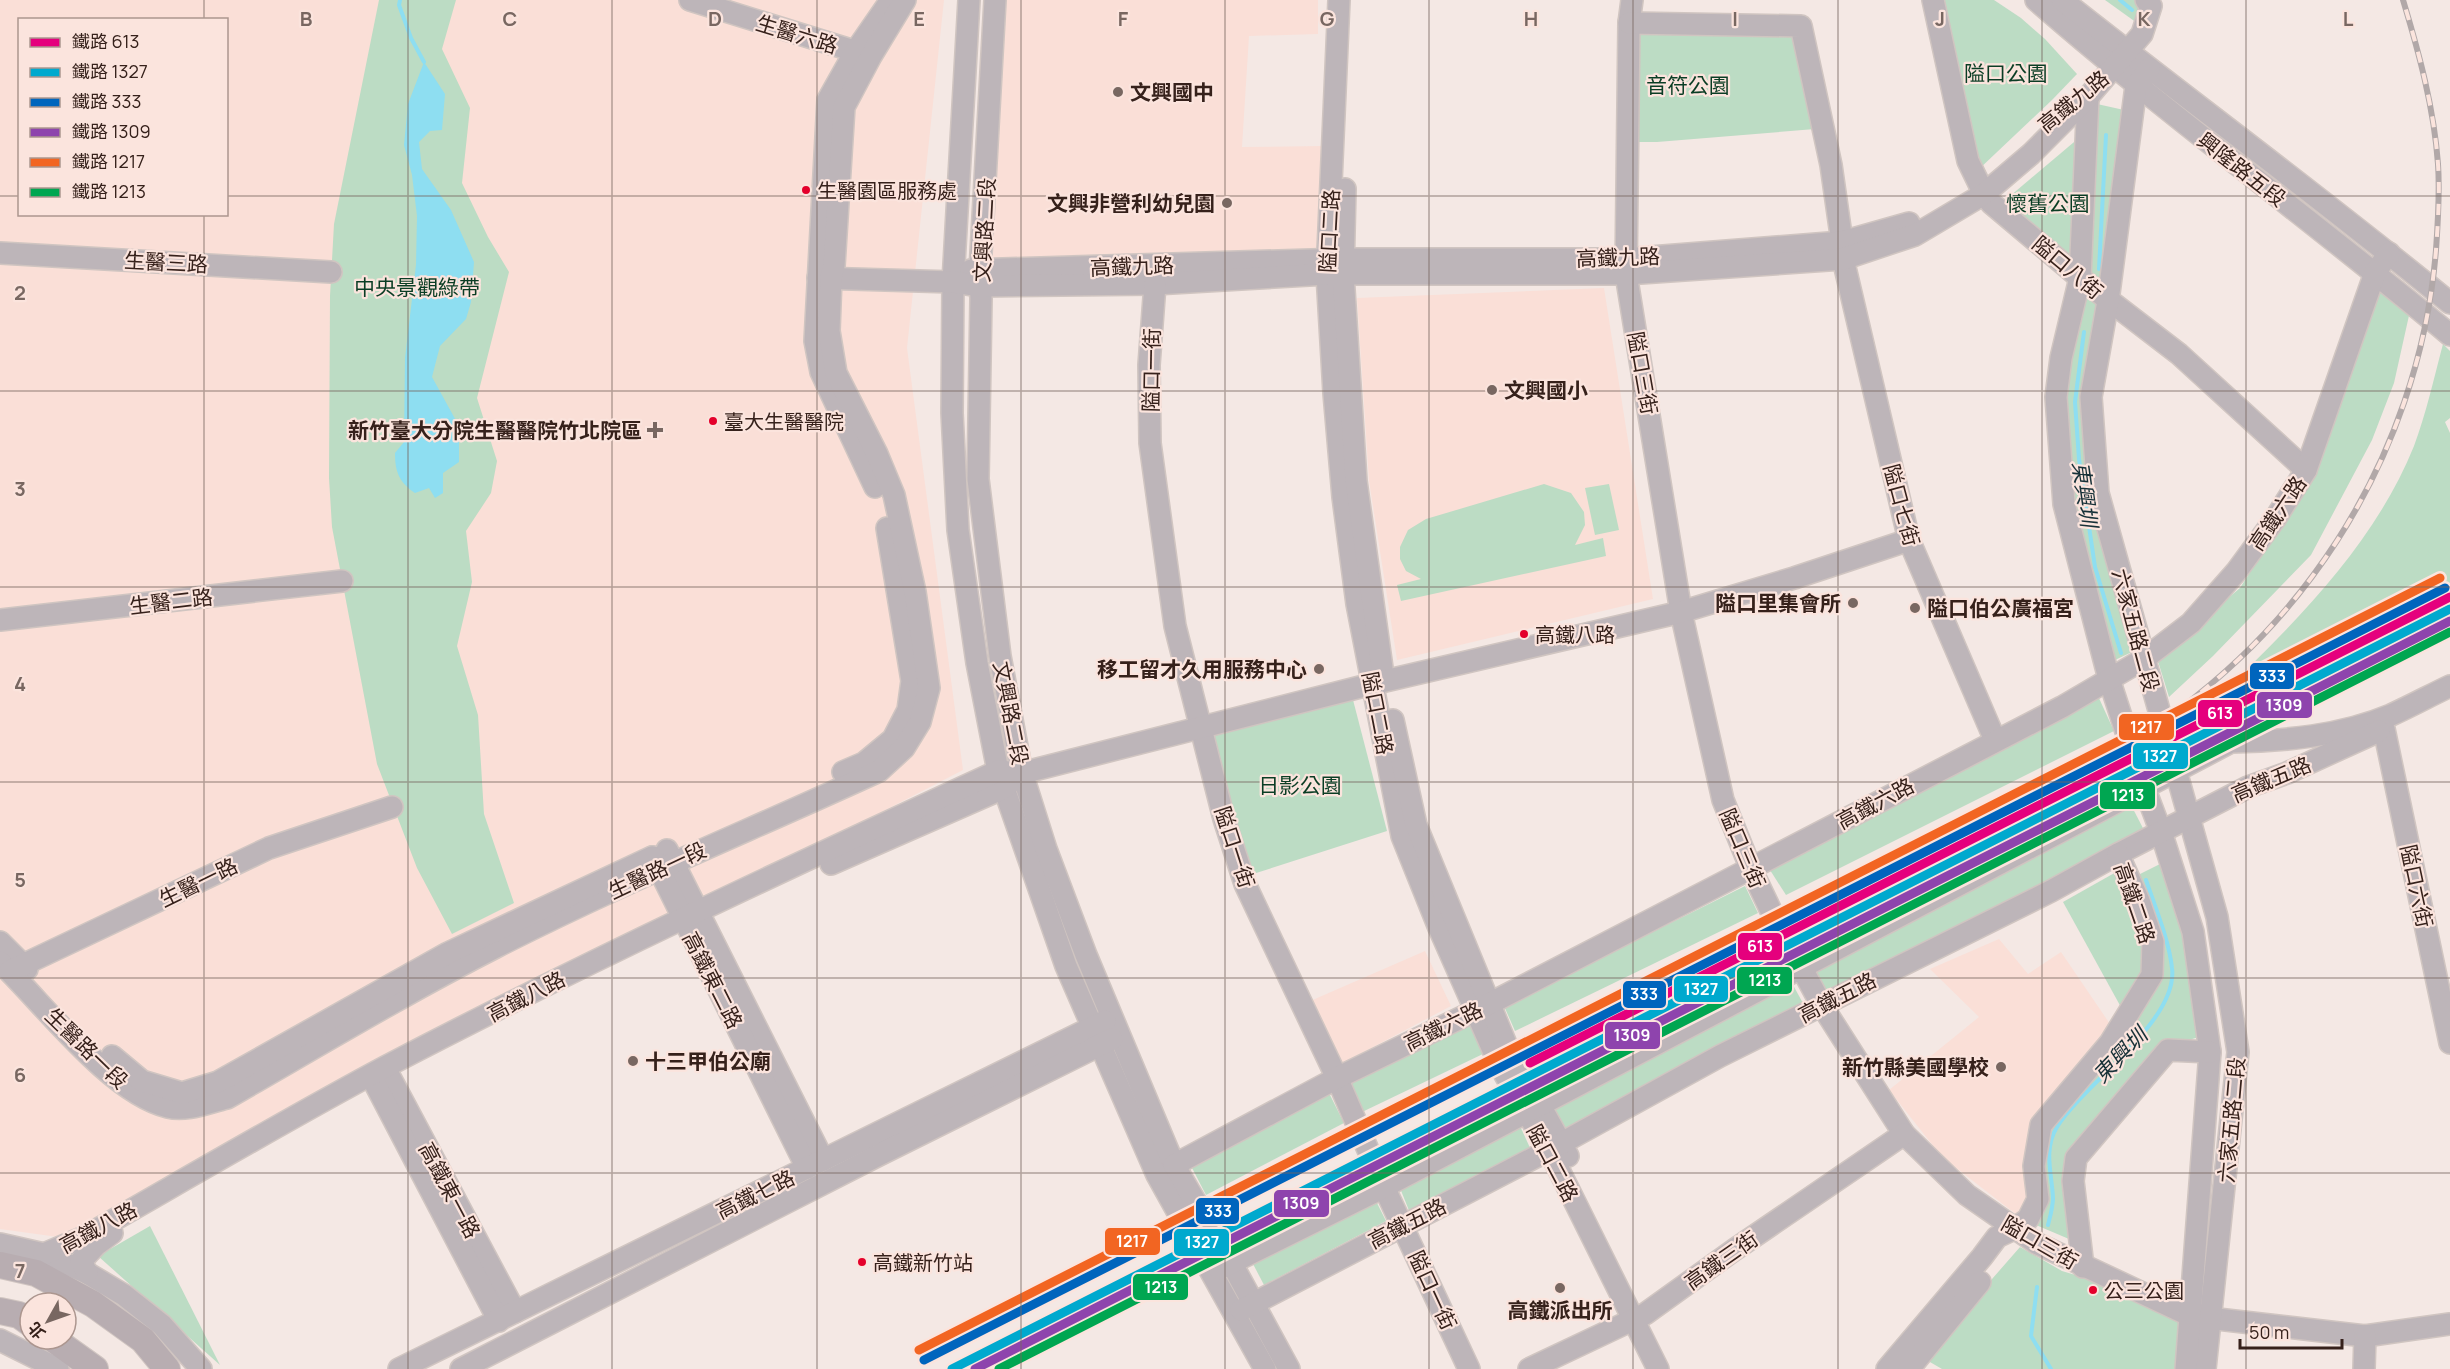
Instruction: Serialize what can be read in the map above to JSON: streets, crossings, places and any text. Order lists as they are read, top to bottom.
{
  "streets": {
    "street": [
      "生醫六路",
      "高鐵九路",
      "興隆路五段",
      "文興路二段",
      "隘口二路",
      "生醫三路",
      "隘口八街",
      "隘口一街",
      "隘口三街",
      "隘口七街",
      "高鐵六路",
      "生醫二路",
      "六家五路二段",
      "高鐵五路",
      "生醫路一段",
      "生醫一路",
      "隘口六街",
      "高鐵二路",
      "高鐵東二路",
      "高鐵八路",
      "高鐵東一路",
      "高鐵七路",
      "高鐵三街"
    ]
  },
  "crossings": [
    ["生醫六路", "生醫路一段"],
    ["高鐵九路", "興隆路五段"],
    ["高鐵九路", "文興路二段"],
    ["高鐵九路", "隘口二路"],
    ["高鐵九路", "隘口八街"],
    ["高鐵九路", "隘口一街"],
    ["高鐵九路", "隘口三街"],
    ["高鐵九路", "隘口七街"],
    ["高鐵九路", "六家五路二段"],
    ["高鐵九路", "生醫路一段"],
    ["興隆路五段", "高鐵六路"],
    ["興隆路五段", "六家五路二段"],
    ["文興路二段", "高鐵六路"],
    ["文興路二段", "高鐵五路"],
    ["文興路二段", "高鐵八路"],
    ["文興路二段", "高鐵七路"],
    ["隘口二路", "高鐵六路"],
    ["隘口二路", "高鐵五路"],
    ["隘口二路", "高鐵八路"],
    ["隘口二路", "高鐵三街"],
    ["隘口八街", "高鐵六路"],
    ["隘口八街", "六家五路二段"],
    ["隘口一街", "高鐵六路"],
    ["隘口一街", "高鐵五路"],
    ["隘口一街", "高鐵八路"],
    ["隘口三街", "隘口七街"],
    ["隘口三街", "高鐵六路"],
    ["隘口三街", "六家五路二段"],
    ["隘口三街", "高鐵五路"],
    ["隘口三街", "高鐵二路"],
    ["隘口三街", "高鐵八路"],
    ["隘口三街", "高鐵三街"],
    ["隘口七街", "高鐵六路"],
    ["隘口七街", "高鐵八路"],
    ["高鐵六路", "六家五路二段"],
    ["六家五路二段", "高鐵五路"],
    ["高鐵五路", "隘口六街"],
    ["高鐵五路", "高鐵二路"],
    ["生醫路一段", "生醫一路"],
    ["生醫路一段", "高鐵東二路"],
    ["高鐵東二路", "高鐵八路"],
    ["高鐵東二路", "高鐵七路"],
    ["高鐵八路", "高鐵東一路"],
    ["高鐵東一路", "高鐵七路"]
  ],
  "water": ["東興圳"],
  "parks": [
    "隘口公園",
    "音符公園",
    "懷舊公園",
    "中央景觀綠帶",
    "日影公園"
  ],
  "places": {
    "other": [
      "文興國中",
      "生醫園區服務處",
      "文興非營利幼兒園",
      "文興國小",
      "臺大生醫醫院",
      "隘口里集會所",
      "隘口伯公廣福宮",
      "高鐵八路",
      "移工留才久用服務中心",
      "十三甲伯公廟",
      "新竹縣美國學校",
      "高鐵新竹站",
      "高鐵派出所",
      "公三公園"
    ],
    "health": ["新竹臺大分院生醫醫院竹北院區"]
  },
  "lines": [
    "rail line 1217",
    "rail line 333",
    "rail line 613",
    "rail line 1327",
    "rail line 1309",
    "rail line 1213"
  ],
  "legend": [
    "鐵路 613",
    "鐵路 1327",
    "鐵路 333",
    "鐵路 1309",
    "鐵路 1217",
    "鐵路 1213"
  ],
  "scale_bar": "50 m",
  "north": "bottom left",
  "grid": {
    "columns": [
      "B",
      "C",
      "D",
      "E",
      "F",
      "G",
      "H",
      "I",
      "J",
      "K",
      "L"
    ],
    "rows": [
      "2",
      "3",
      "4",
      "5",
      "6",
      "7"
    ]
  }
}
